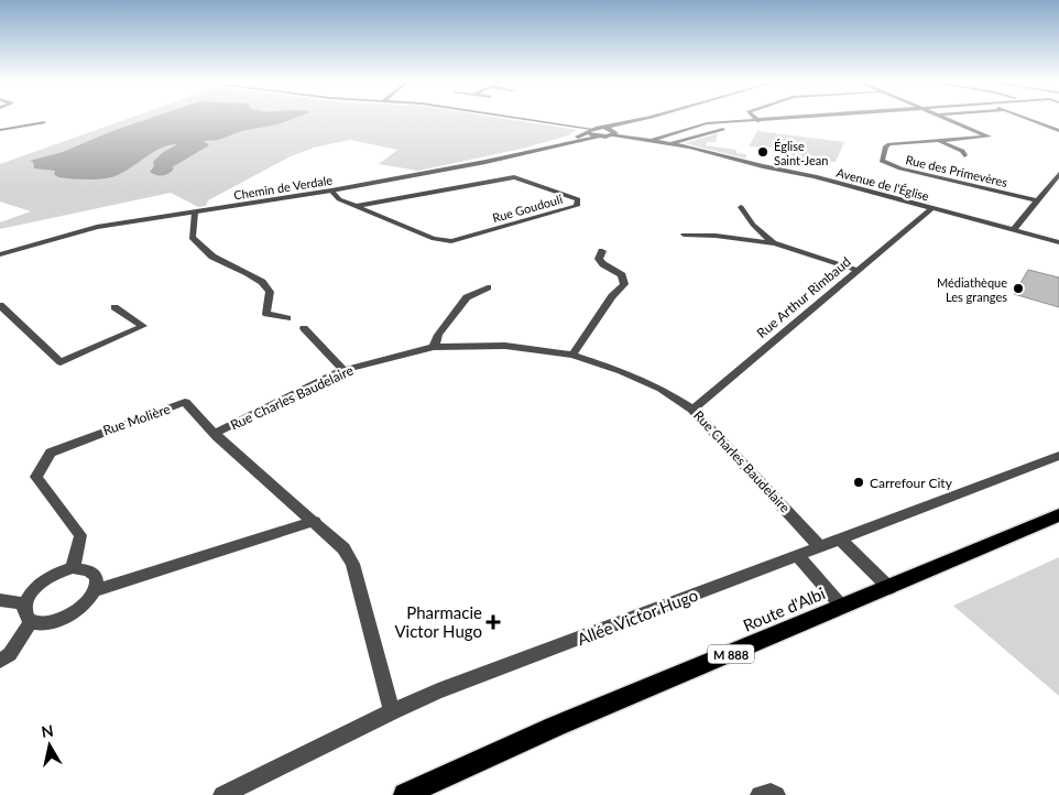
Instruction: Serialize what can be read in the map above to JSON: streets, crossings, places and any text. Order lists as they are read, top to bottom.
{
  "streets": {
    "main road": ["Route d'Albi", "M 888"],
    "street": [
      "Rue des Primevères",
      "Avenue de l'Église",
      "Chemin de Verdale",
      "Rue Goudouli",
      "Rue Arthur Rimbaud",
      "Rue Charles Baudelaire",
      "Rue Molière",
      "Allée Victor Hugo"
    ]
  },
  "crossings": [
    ["Avenue de l'Église", "Chemin de Verdale"],
    ["Avenue de l'Église", "Rue Arthur Rimbaud"],
    ["Chemin de Verdale", "Rue Goudouli"],
    ["Rue Arthur Rimbaud", "Rue Charles Baudelaire"],
    ["Rue Charles Baudelaire", "Rue Molière"],
    ["Rue Charles Baudelaire", "Allée Victor Hugo"],
    ["Rue Molière", "Allée Victor Hugo"]
  ],
  "places": {
    "other": ["Église Saint-Jean", "Médiathèque Les granges", "Carrefour City"],
    "health": ["Pharmacie Victor Hugo"]
  },
  "north": "top"
}
